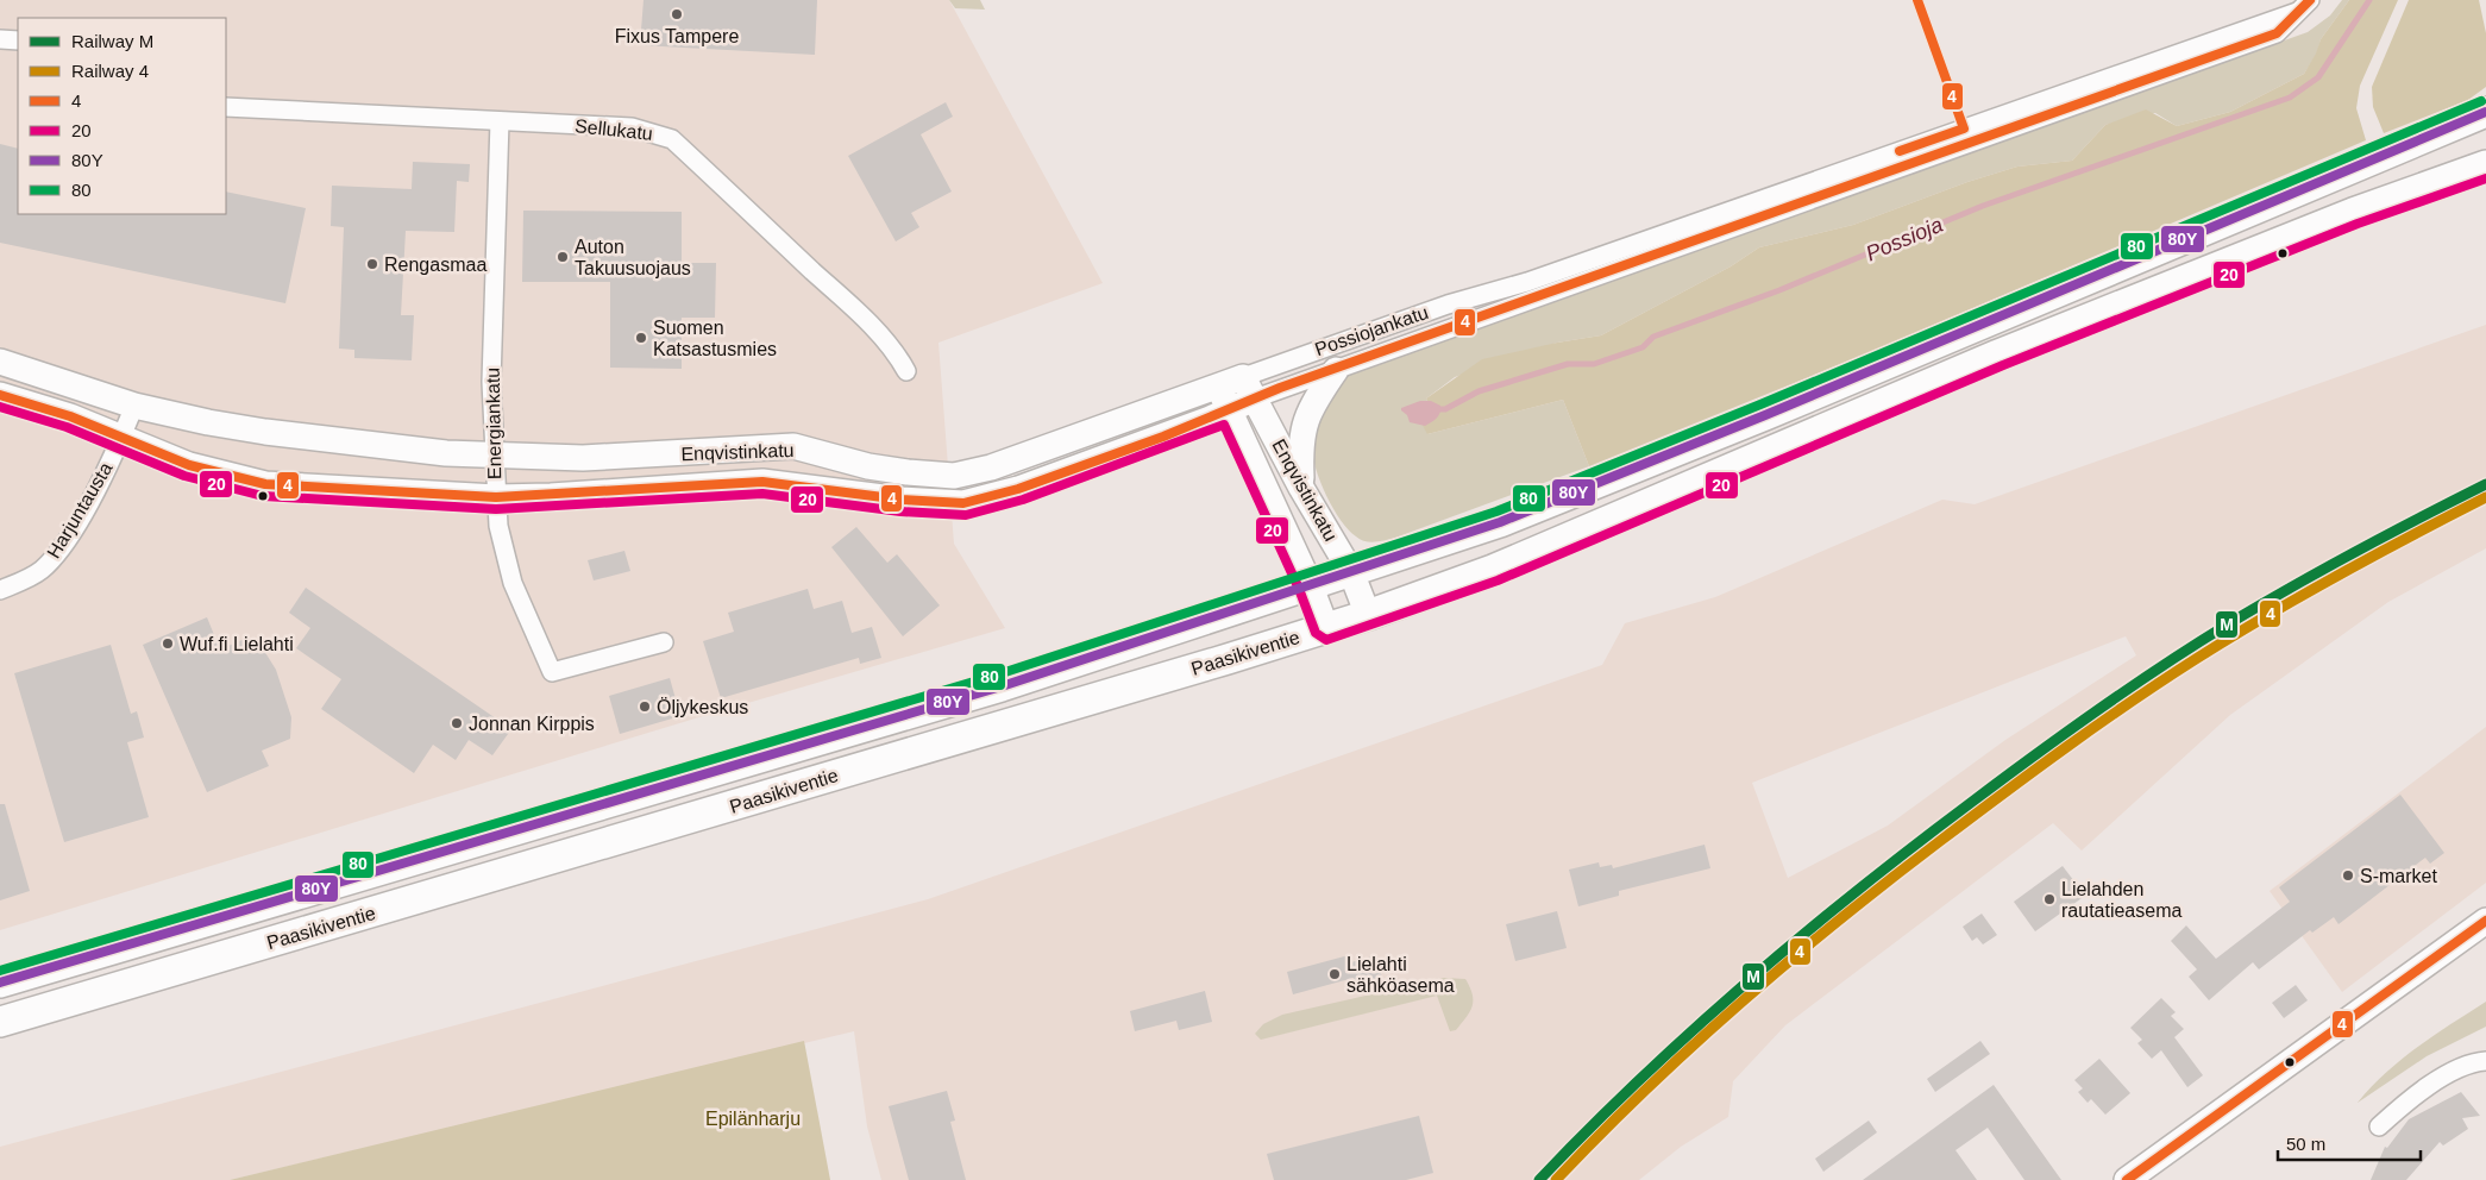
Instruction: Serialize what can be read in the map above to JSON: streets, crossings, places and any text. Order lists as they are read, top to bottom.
{
  "streets": {
    "highway": ["Paasikiventie"],
    "main road": ["Enqvistinkatu"],
    "street": [
      "Sellukatu",
      "Possiojankatu",
      "Energiankatu",
      "Harjuntausta"
    ]
  },
  "crossings": [
    ["Sellukatu", "Energiankatu"],
    ["Possiojankatu", "Enqvistinkatu"],
    ["Energiankatu", "Enqvistinkatu"],
    ["Enqvistinkatu", "Harjuntausta"],
    ["Enqvistinkatu", "Paasikiventie"]
  ],
  "water": ["Possioja"],
  "parks": ["Epilänharju"],
  "places": [
    "Fixus Tampere",
    "Auton Takuusuojaus",
    "Rengasmaa",
    "Suomen Katsastusmies",
    "Wuf.fi Lielahti",
    "Öljykeskus",
    "Jonnan Kirppis",
    "S-market",
    "Lielahden rautatieasema",
    "Lielahti sähköasema"
  ],
  "lines": [
    "transit line 4",
    "transit line 80",
    "transit line 80Y",
    "transit line 20",
    "rail line M",
    "rail line 4"
  ],
  "legend": [
    "Railway M",
    "Railway 4",
    "4",
    "20",
    "80Y",
    "80"
  ],
  "scale_bar": "50 m"
}
